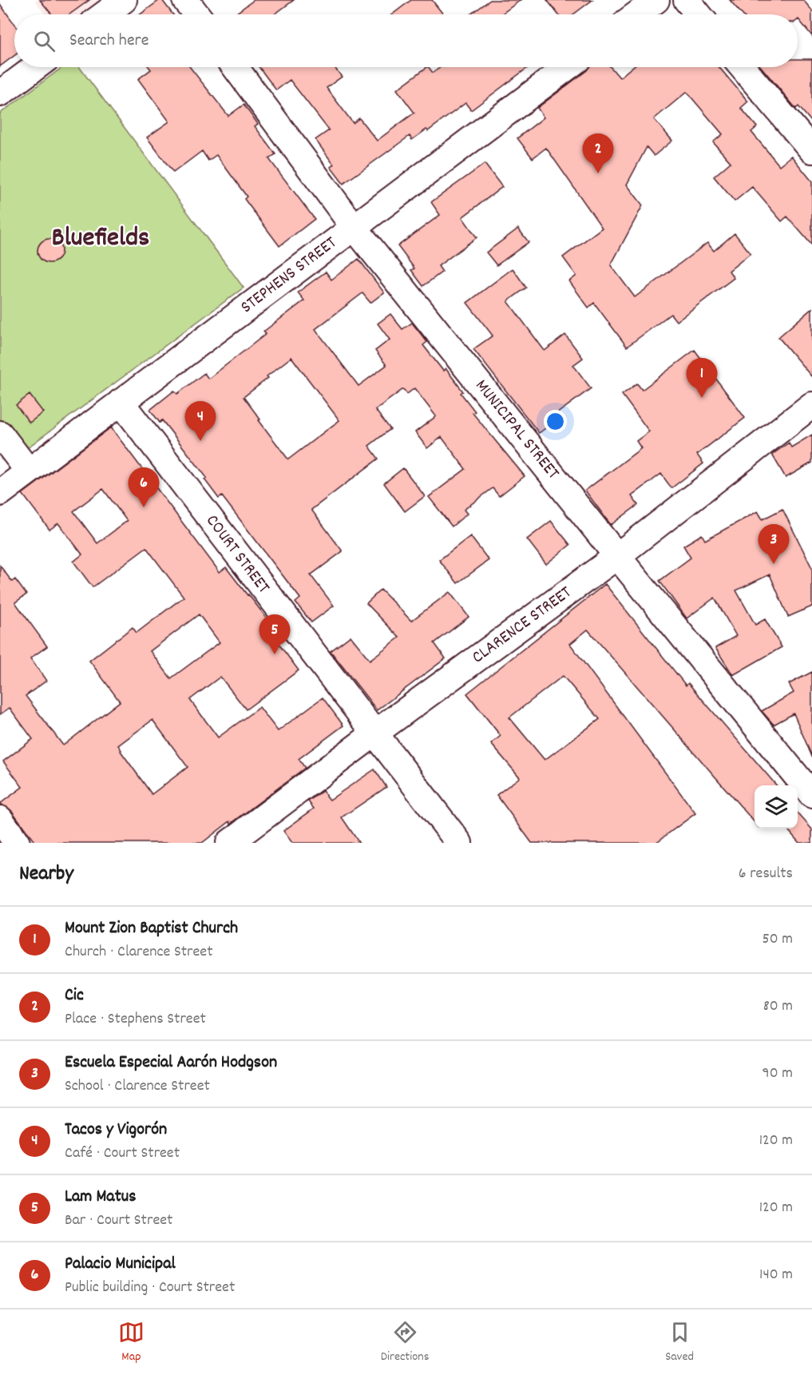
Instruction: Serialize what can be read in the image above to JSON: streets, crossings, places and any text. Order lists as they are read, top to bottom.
{
  "streets": {
    "street": [
      "STEPHENS STREET",
      "MUNICIPAL STREET",
      "COURT STREET",
      "CLARENCE STREET"
    ]
  },
  "crossings": [
    ["STEPHENS STREET", "MUNICIPAL STREET"],
    ["STEPHENS STREET", "COURT STREET"],
    ["MUNICIPAL STREET", "CLARENCE STREET"],
    ["COURT STREET", "CLARENCE STREET"]
  ],
  "districts": ["Bluefields"],
  "page": {
    "search": "Search here",
    "pins": [
      "2",
      "1",
      "4",
      "6",
      "3",
      "5"
    ],
    "heading": ["Nearby", "6 results"],
    "list": [
      {
        "mark": "1",
        "name": "Mount Zion Baptist Church",
        "note": "Church · Clarence Street",
        "value": "50 m"
      },
      {
        "mark": "2",
        "name": "Cic",
        "note": "Place · Stephens Street",
        "value": "80 m"
      },
      {
        "mark": "3",
        "name": "Escuela Especial Aarón Hodgson",
        "note": "School · Clarence Street",
        "value": "90 m"
      },
      {
        "mark": "4",
        "name": "Tacos y Vigorón",
        "note": "Café · Court Street",
        "value": "120 m"
      },
      {
        "mark": "5",
        "name": "Lam Matus",
        "note": "Bar · Court Street",
        "value": "120 m"
      },
      {
        "mark": "6",
        "name": "Palacio Municipal",
        "note": "Public building · Court Street",
        "value": "140 m"
      }
    ],
    "nav": ["Map", "Directions", "Saved"]
  }
}
